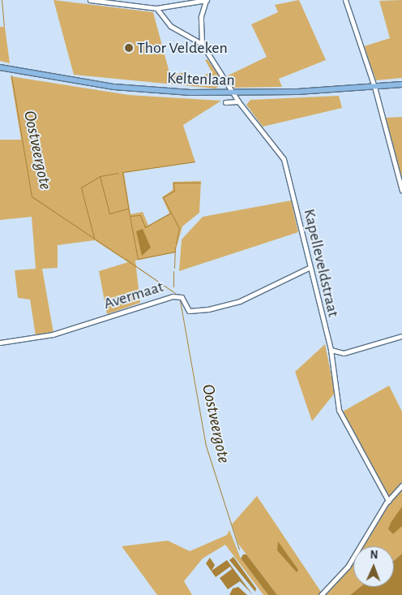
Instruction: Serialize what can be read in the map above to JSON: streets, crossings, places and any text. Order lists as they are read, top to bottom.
{
  "streets": {
    "main road": ["Keltenlaan"],
    "street": ["Kapelleveldstraat", "Avermaat"]
  },
  "crossings": [
    ["Keltenlaan", "Kapelleveldstraat"],
    ["Kapelleveldstraat", "Avermaat"]
  ],
  "water": ["Oostveergote"],
  "places": ["Thor Veldeken"],
  "north": "top"
}
